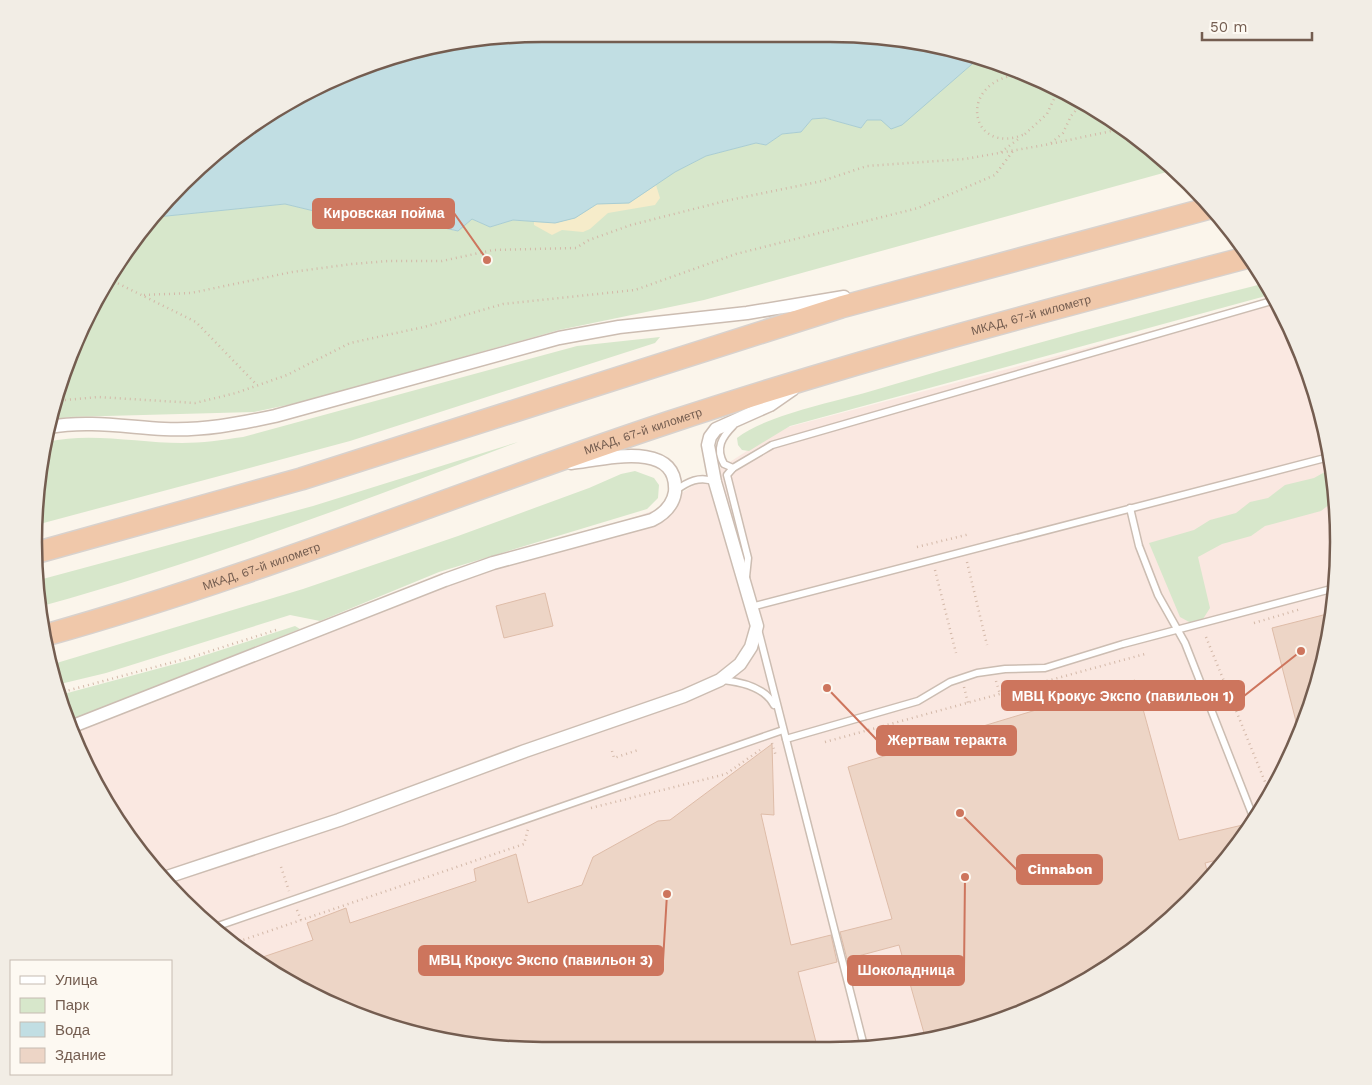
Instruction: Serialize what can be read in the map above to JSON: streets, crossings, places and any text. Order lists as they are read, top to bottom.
{
  "streets": {
    "highway": ["МКАД, 67-й километр"]
  },
  "places": [
    "Кировская пойма",
    "МВЦ Крокус Экспо (павильон 1)",
    "Жертвам теракта",
    "Cinnabon",
    "Шоколадница",
    "МВЦ Крокус Экспо (павильон 3)"
  ],
  "legend": [
    "Улица",
    "Парк",
    "Вода",
    "Здание"
  ],
  "scale_bar": "50 m"
}
